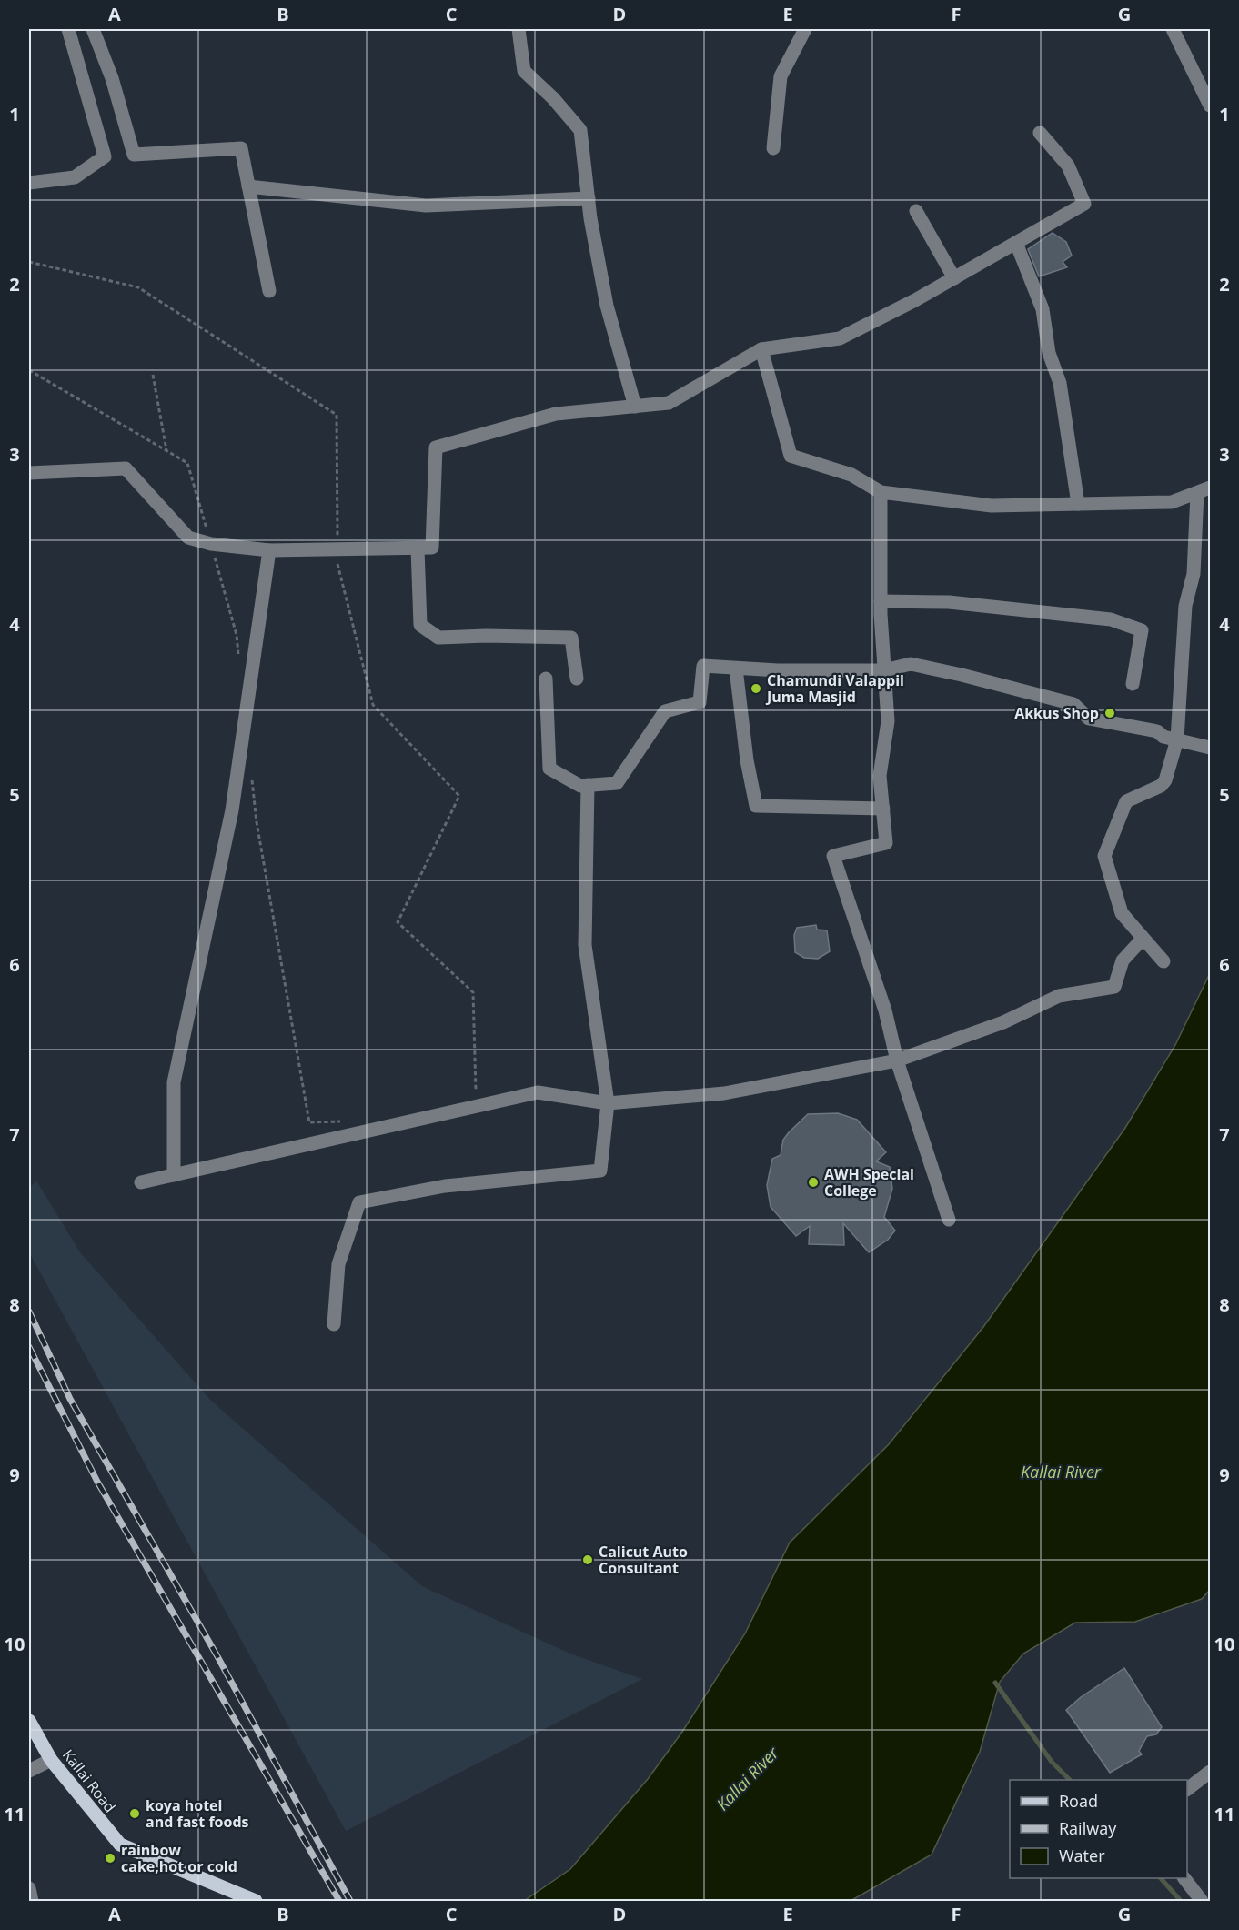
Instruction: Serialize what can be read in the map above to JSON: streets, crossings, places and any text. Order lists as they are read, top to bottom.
{
  "streets": {
    "main road": ["Kallai Road"]
  },
  "water": ["Kallai River"],
  "places": [
    "Chamundi Valappil Juma Masjid",
    "Akkus Shop",
    "AWH Special College",
    "Calicut Auto Consultant",
    "koya hotel and fast foods",
    "rainbow cake,hot or cold"
  ],
  "legend": ["Road", "Railway", "Water"],
  "grid": {
    "columns": [
      "A",
      "B",
      "C",
      "D",
      "E",
      "F",
      "G"
    ],
    "rows": [
      "1",
      "2",
      "3",
      "4",
      "5",
      "6",
      "7",
      "8",
      "9",
      "10",
      "11"
    ]
  }
}
